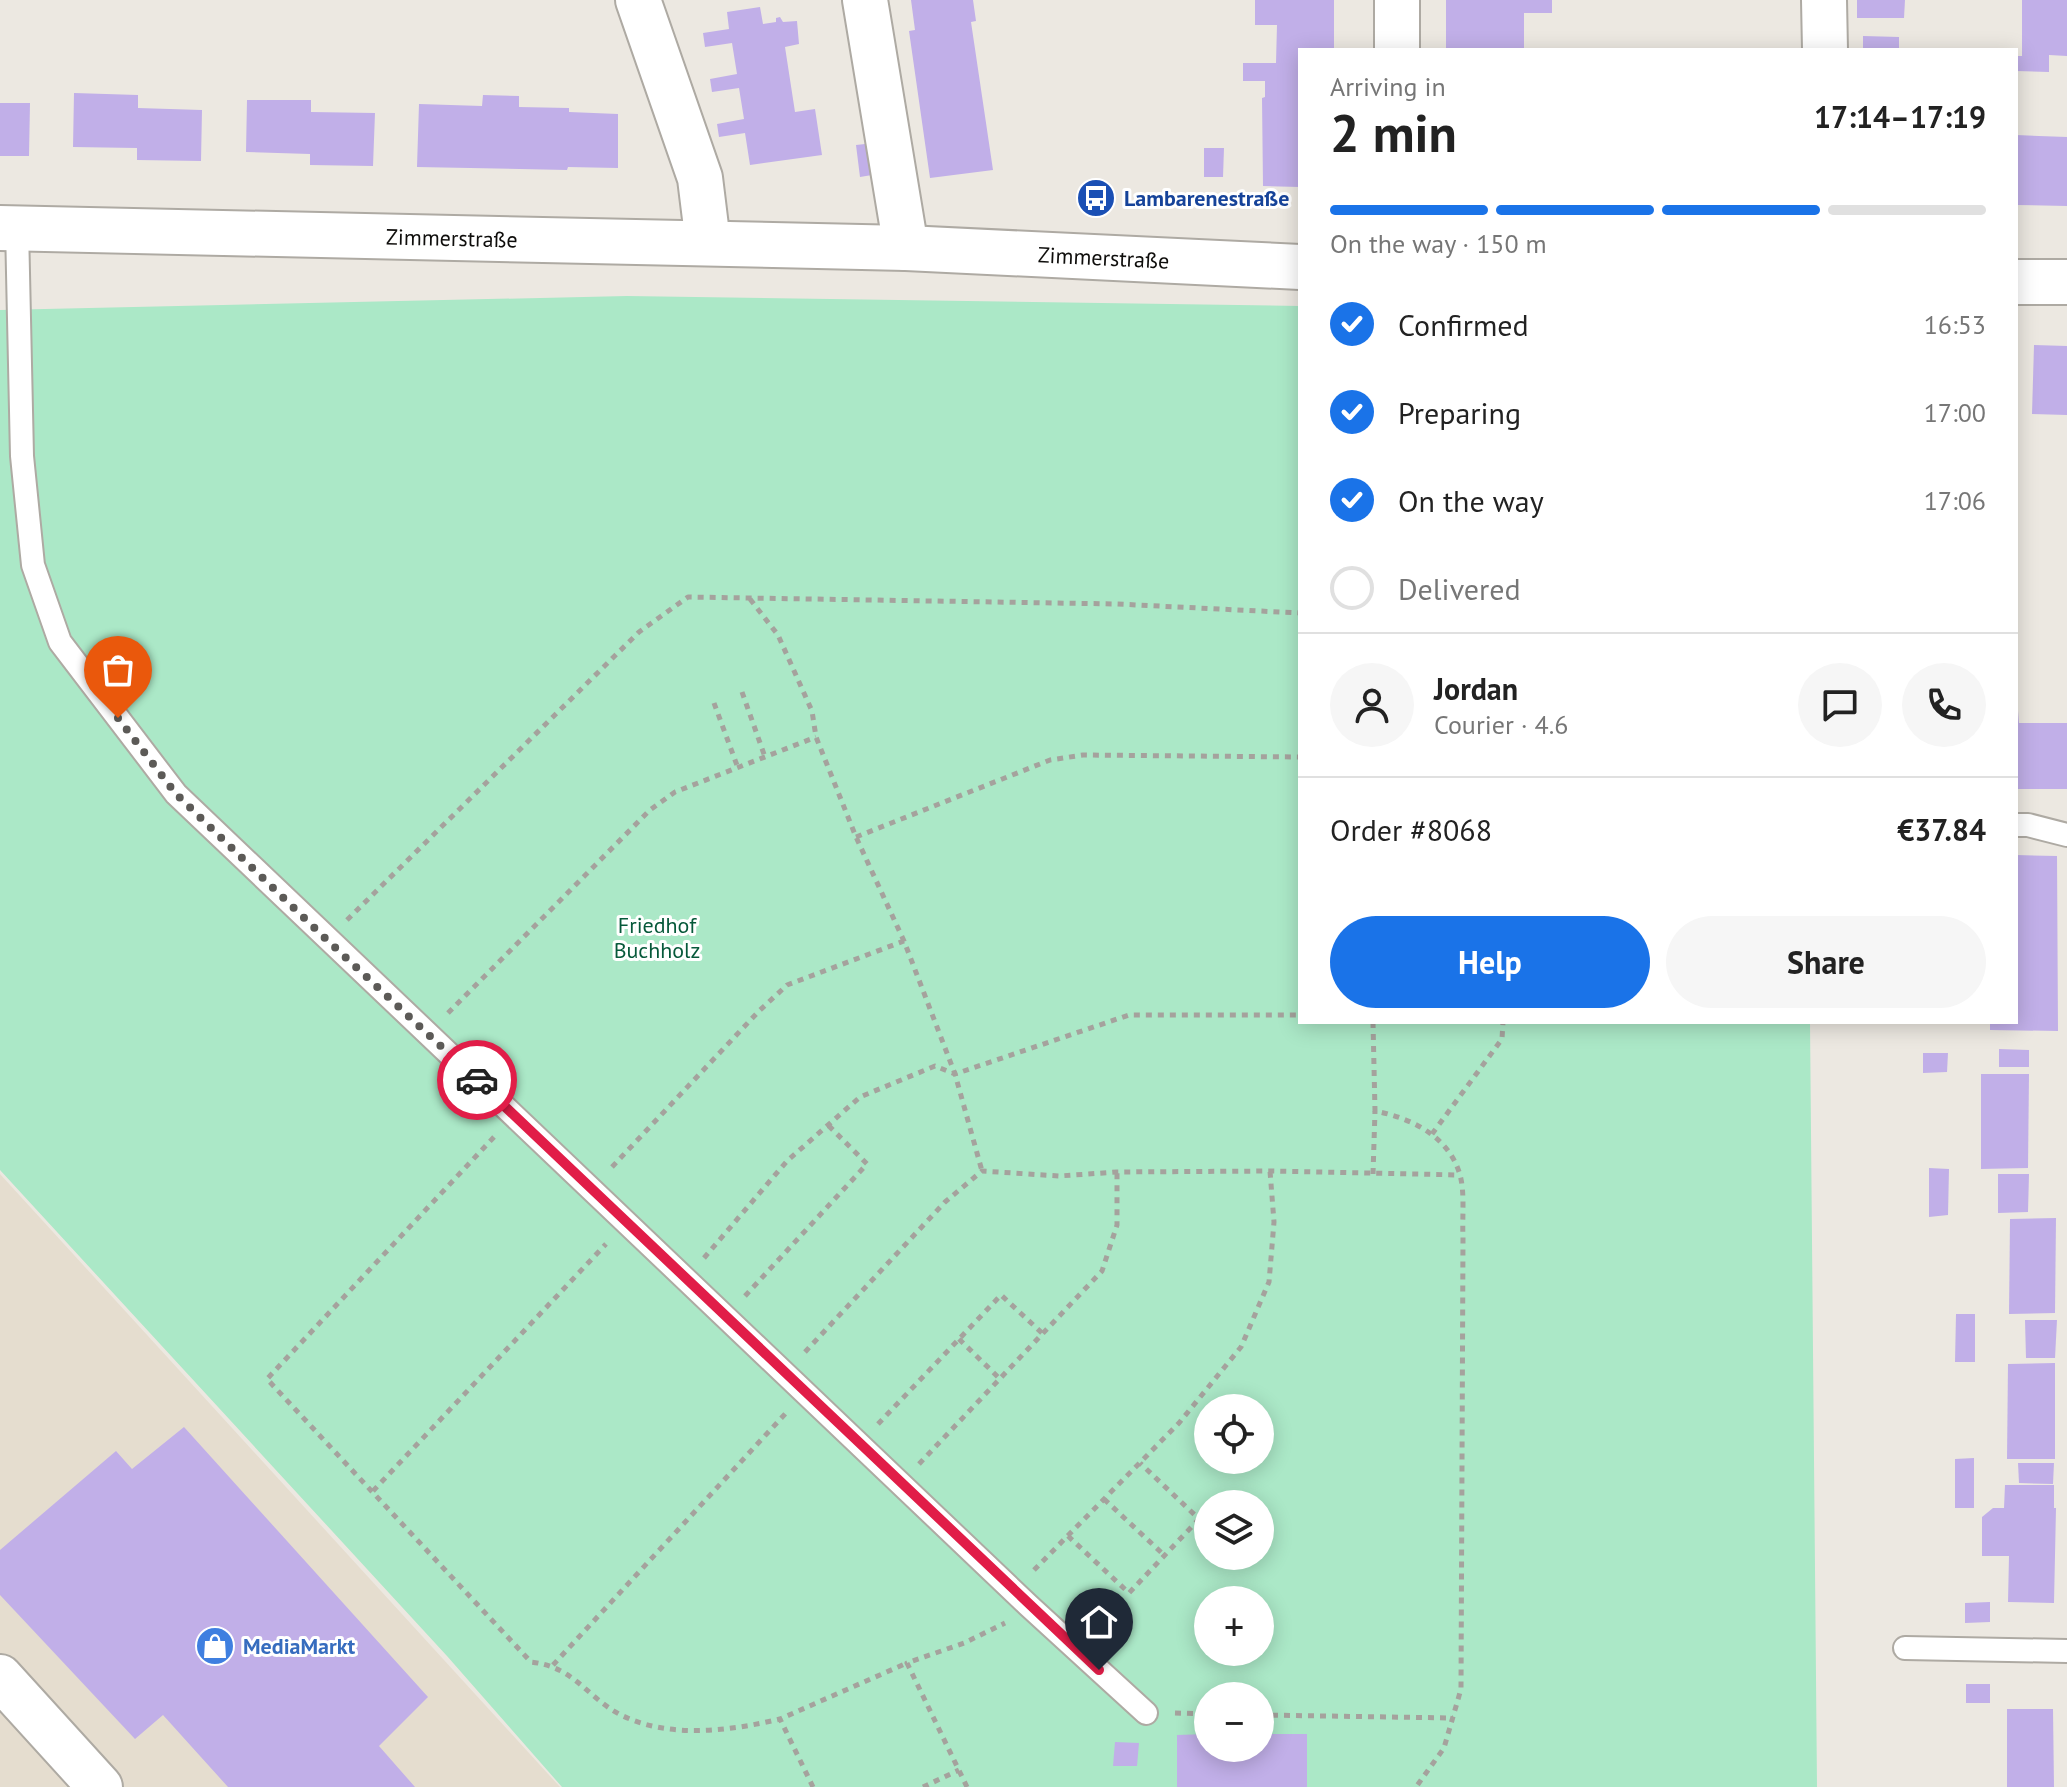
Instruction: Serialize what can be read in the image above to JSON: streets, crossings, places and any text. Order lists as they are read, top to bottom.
{
  "streets": {
    "street": ["Zimmerstraße"]
  },
  "parks": ["Friedhof Buchholz"],
  "places": {
    "bus stop": ["Lambarenestraße"],
    "shop": ["MediaMarkt"]
  },
  "page": {
    "heading": ["2 min", "Arriving in", "17:14–17:19"],
    "panel": [
      "Jordan",
      "Courier · 4.6",
      "Order #8068",
      "€37.84"
    ],
    "bar": "On the way · 150 m",
    "list": [
      ["Confirmed", "16:53"],
      ["Preparing", "17:00"],
      ["On the way", "17:06"],
      "Delivered"
    ],
    "buttons": ["Help", "Share"],
    "map_buttons": ["+", "−"]
  }
}
